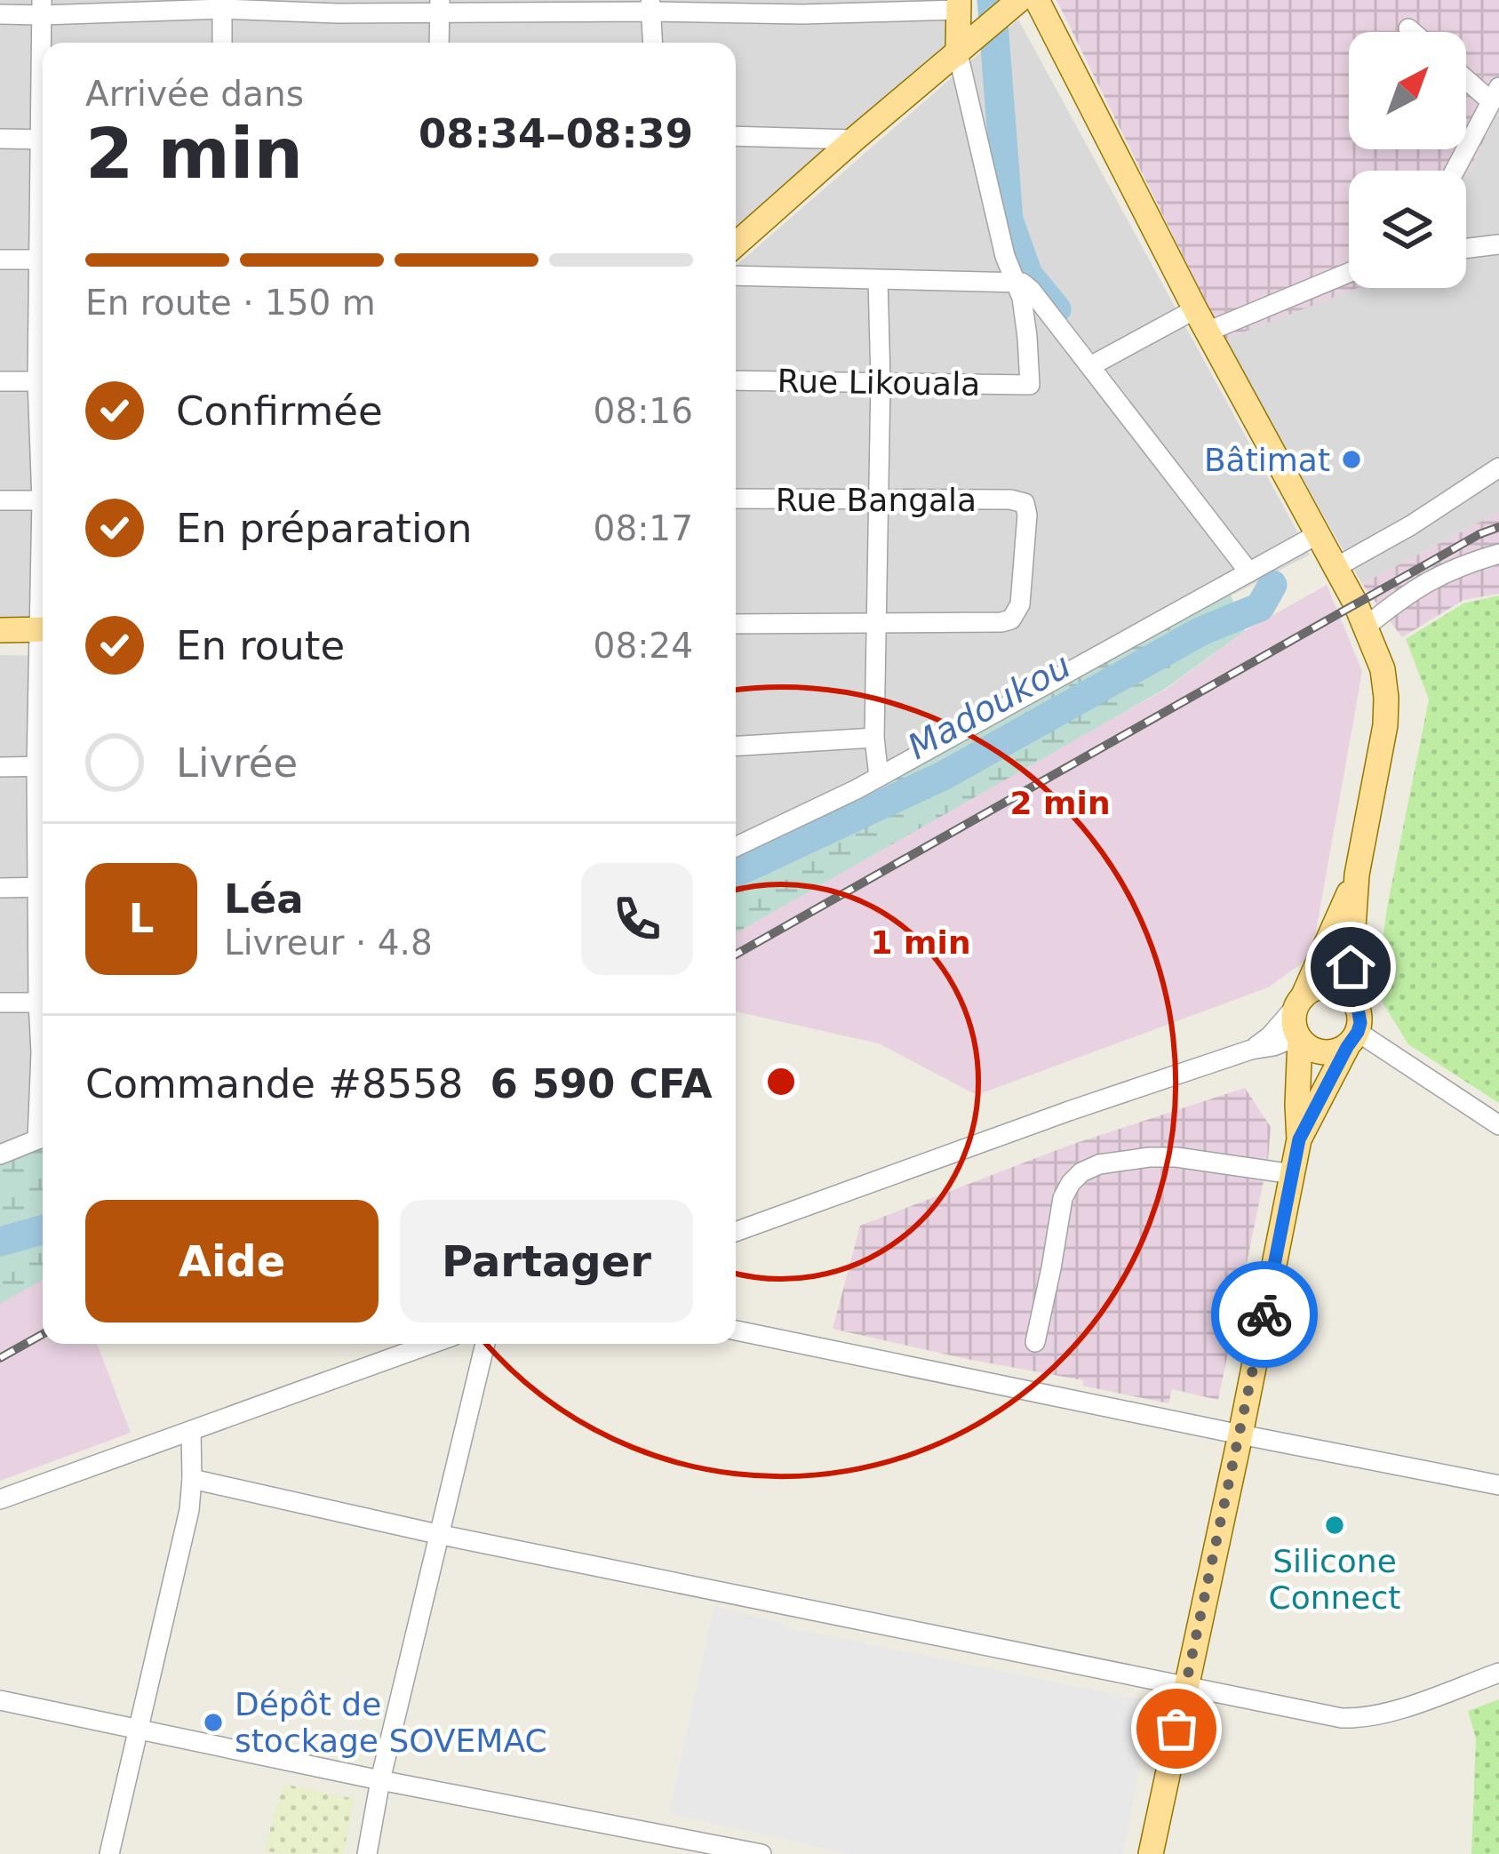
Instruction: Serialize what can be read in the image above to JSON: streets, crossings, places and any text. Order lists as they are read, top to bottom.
{
  "streets": {
    "street": ["Rue Likouala", "Rue Bangala"]
  },
  "water": ["Madoukou"],
  "places": ["Bâtimat", "Silicone Connect", "Dépôt de stockage SOVEMAC"],
  "north": "top right",
  "page": {
    "heading": ["2 min", "Arrivée dans", "08:34–08:39"],
    "panel": [
      "Léa",
      "Livreur · 4.8",
      "Commande #8558",
      "6 590 CFA"
    ],
    "bar": "En route · 150 m",
    "list": [
      ["Confirmée", "08:16"],
      ["En préparation", "08:17"],
      ["En route", "08:24"],
      "Livrée"
    ],
    "round": "L",
    "buttons": ["Aide", "Partager"]
  },
  "rings": ["2 min", "1 min"]
}
